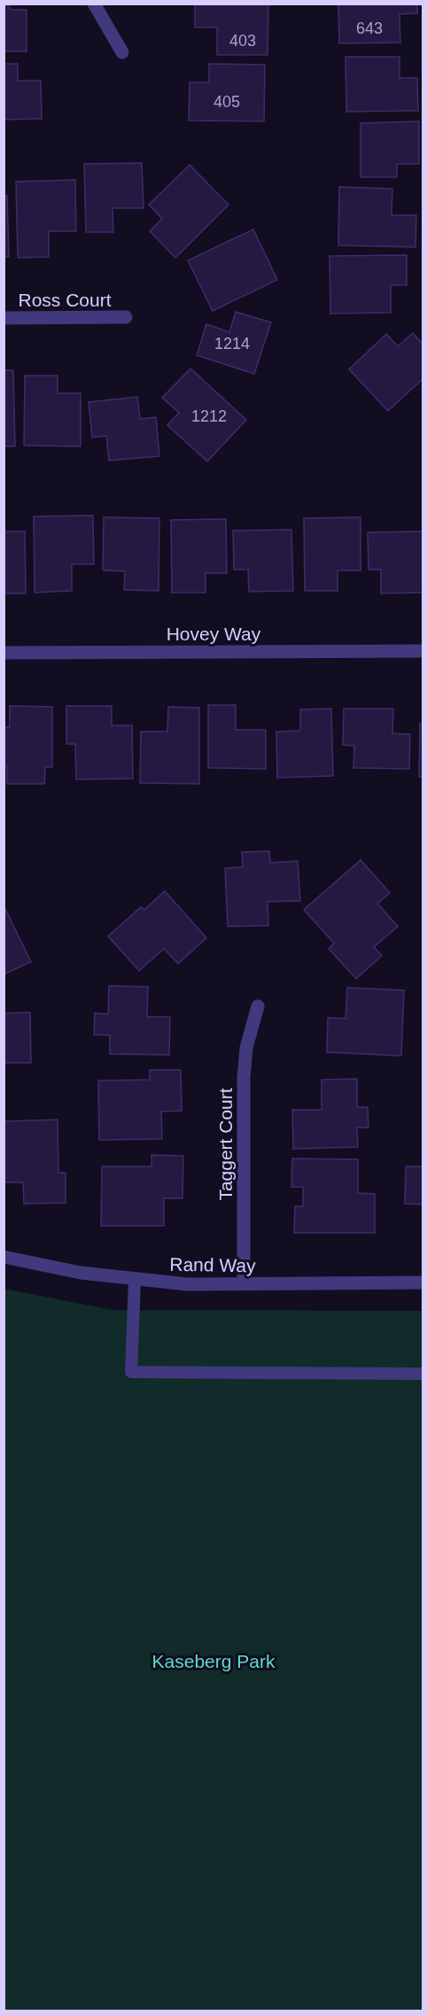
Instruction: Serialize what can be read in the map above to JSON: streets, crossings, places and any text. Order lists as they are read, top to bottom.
{
  "streets": {
    "street": [
      "Ross Court",
      "Hovey Way",
      "Taggert Court",
      "Rand Way"
    ]
  },
  "crossings": [
    ["Taggert Court", "Rand Way"]
  ],
  "parks": ["Kaseberg Park"],
  "house_numbers": [
    "643",
    "403",
    "405",
    "1214",
    "1212"
  ]
}
